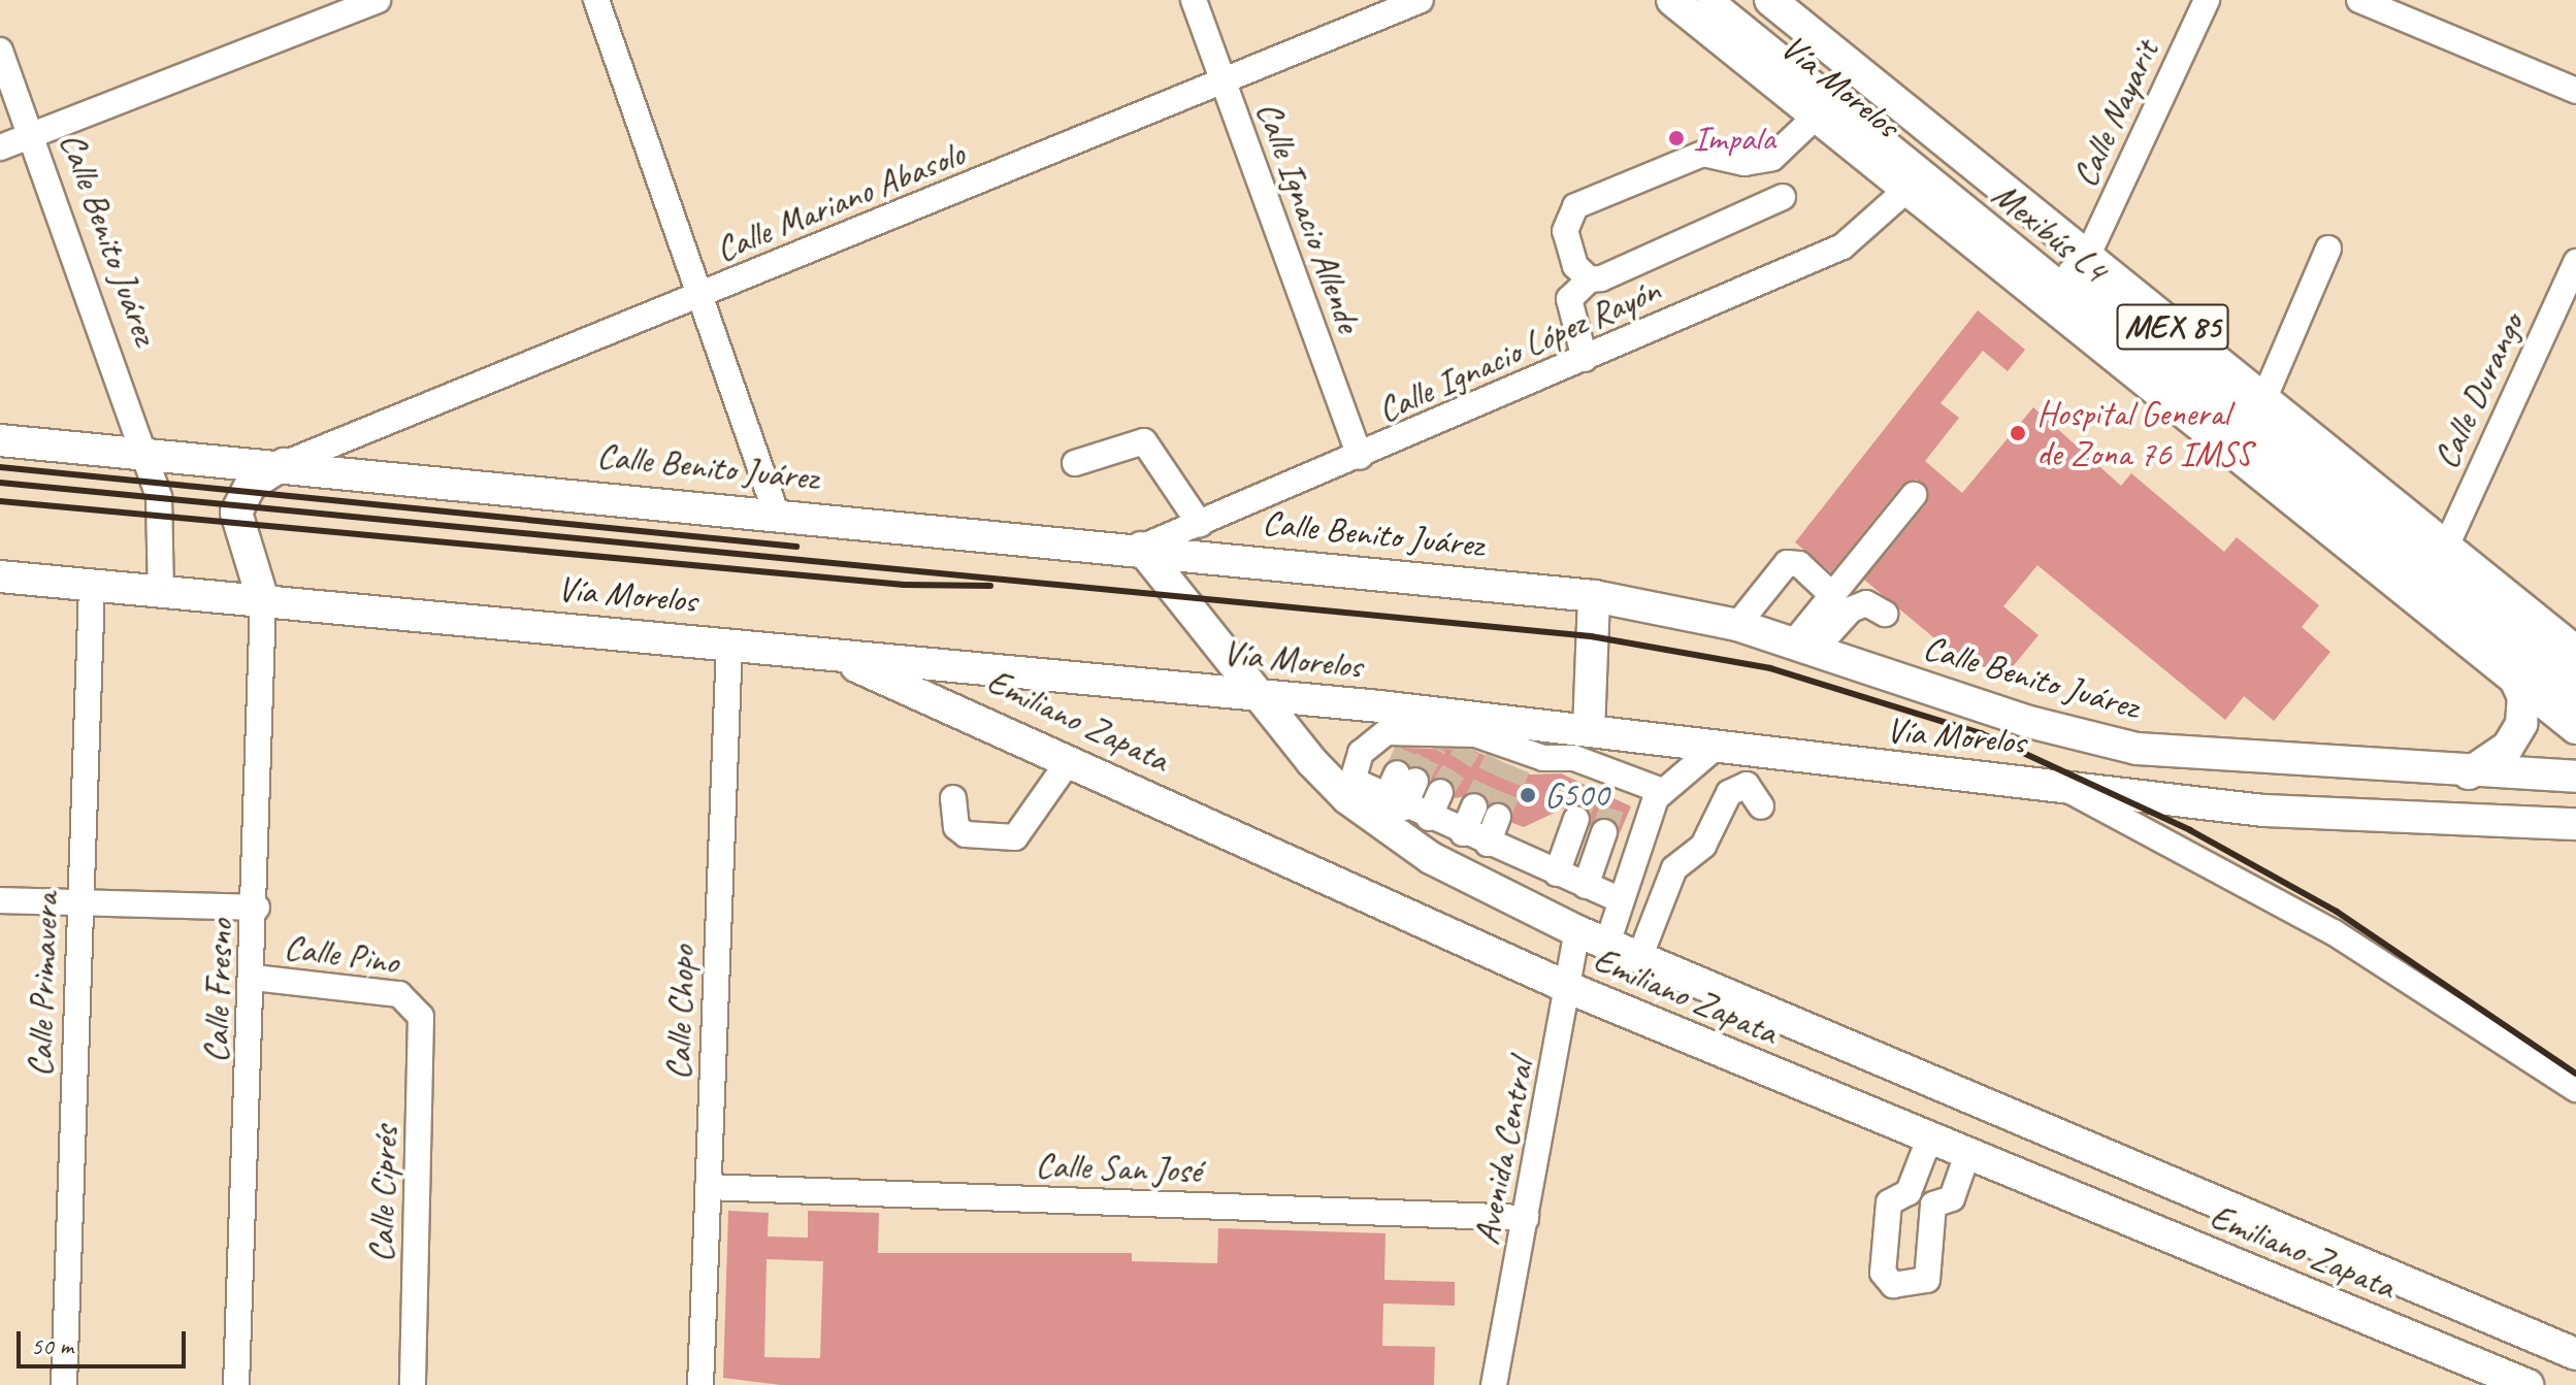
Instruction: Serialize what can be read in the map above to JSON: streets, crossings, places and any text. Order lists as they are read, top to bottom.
{
  "streets": {
    "main road": [
      "Vía Morelos",
      "Calle Benito Juárez",
      "MEX 85",
      "Emiliano Zapata"
    ],
    "street": [
      "Calle Nayarit",
      "Calle Mariano Abasolo",
      "Calle Ignacio Allende",
      "Mexibús L4",
      "Calle Ignacio López Rayón",
      "Calle Durango",
      "Calle Pino",
      "Calle Primavera",
      "Calle Fresno",
      "Calle Chopo",
      "Avenida Central",
      "Calle San José",
      "Calle Ciprés"
    ]
  },
  "crossings": [
    ["Vía Morelos", "Calle Nayarit"],
    ["Vía Morelos", "Calle Benito Juárez"],
    ["Vía Morelos", "Calle Ignacio López Rayón"],
    ["Vía Morelos", "Calle Durango"],
    ["Vía Morelos", "Emiliano Zapata"],
    ["Vía Morelos", "Calle Primavera"],
    ["Vía Morelos", "Calle Fresno"],
    ["Vía Morelos", "Calle Chopo"],
    ["Calle Mariano Abasolo", "Calle Ignacio Allende"],
    ["Calle Mariano Abasolo", "Calle Benito Juárez"],
    ["Calle Ignacio Allende", "Calle Ignacio López Rayón"],
    ["Calle Benito Juárez", "Calle Ignacio López Rayón"],
    ["Calle Benito Juárez", "Emiliano Zapata"],
    ["Calle Ignacio López Rayón", "Emiliano Zapata"],
    ["Emiliano Zapata", "Avenida Central"],
    ["Calle Pino", "Calle Fresno"],
    ["Calle Pino", "Calle Ciprés"],
    ["Calle Chopo", "Calle San José"],
    ["Avenida Central", "Calle San José"]
  ],
  "places": ["Impala", "Hospital General de Zona 76 IMSS", "G500"],
  "scale_bar": "50 m"
}
